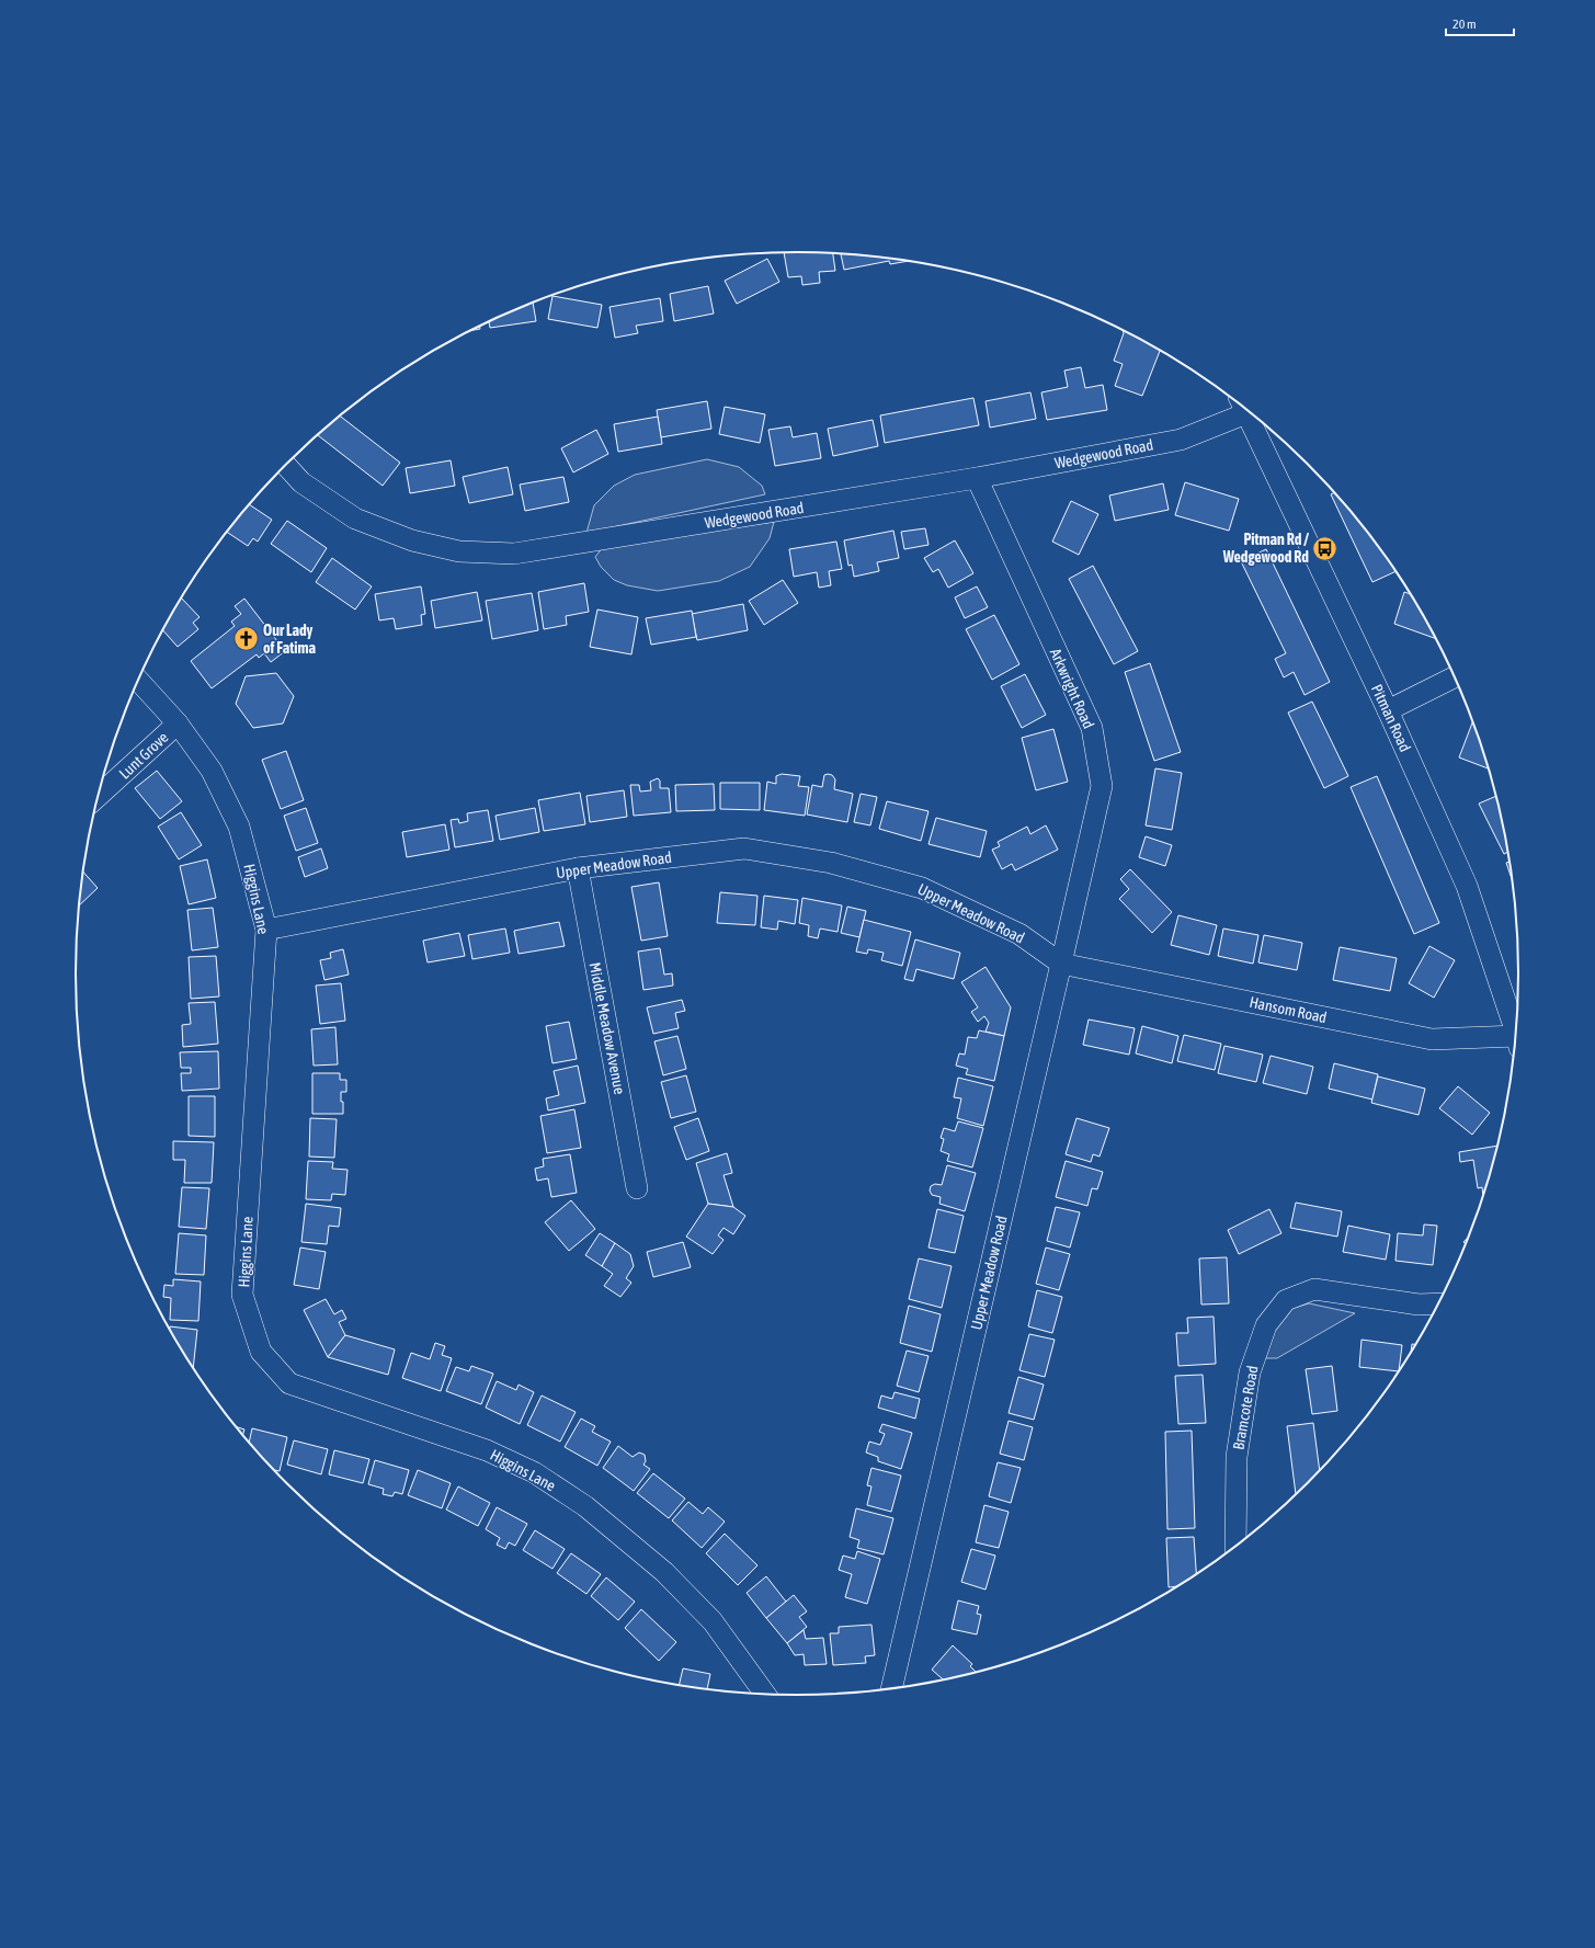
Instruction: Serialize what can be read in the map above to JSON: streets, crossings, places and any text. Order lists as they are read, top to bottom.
{
  "streets": {
    "street": [
      "Wedgewood Road",
      "Arkwright Road",
      "Pitman Road",
      "Lunt Grove",
      "Upper Meadow Road",
      "Higgins Lane",
      "Hansom Road",
      "Middle Meadow Avenue",
      "Bramcote Road"
    ]
  },
  "crossings": [
    ["Wedgewood Road", "Arkwright Road"],
    ["Arkwright Road", "Upper Meadow Road"],
    ["Arkwright Road", "Hansom Road"],
    ["Lunt Grove", "Higgins Lane"],
    ["Upper Meadow Road", "Higgins Lane"],
    ["Upper Meadow Road", "Hansom Road"],
    ["Upper Meadow Road", "Middle Meadow Avenue"]
  ],
  "places": {
    "bus stop": ["Pitman Rd / Wedgewood Rd"],
    "church": ["Our Lady of Fatima"]
  },
  "scale_bar": "20 m"
}
